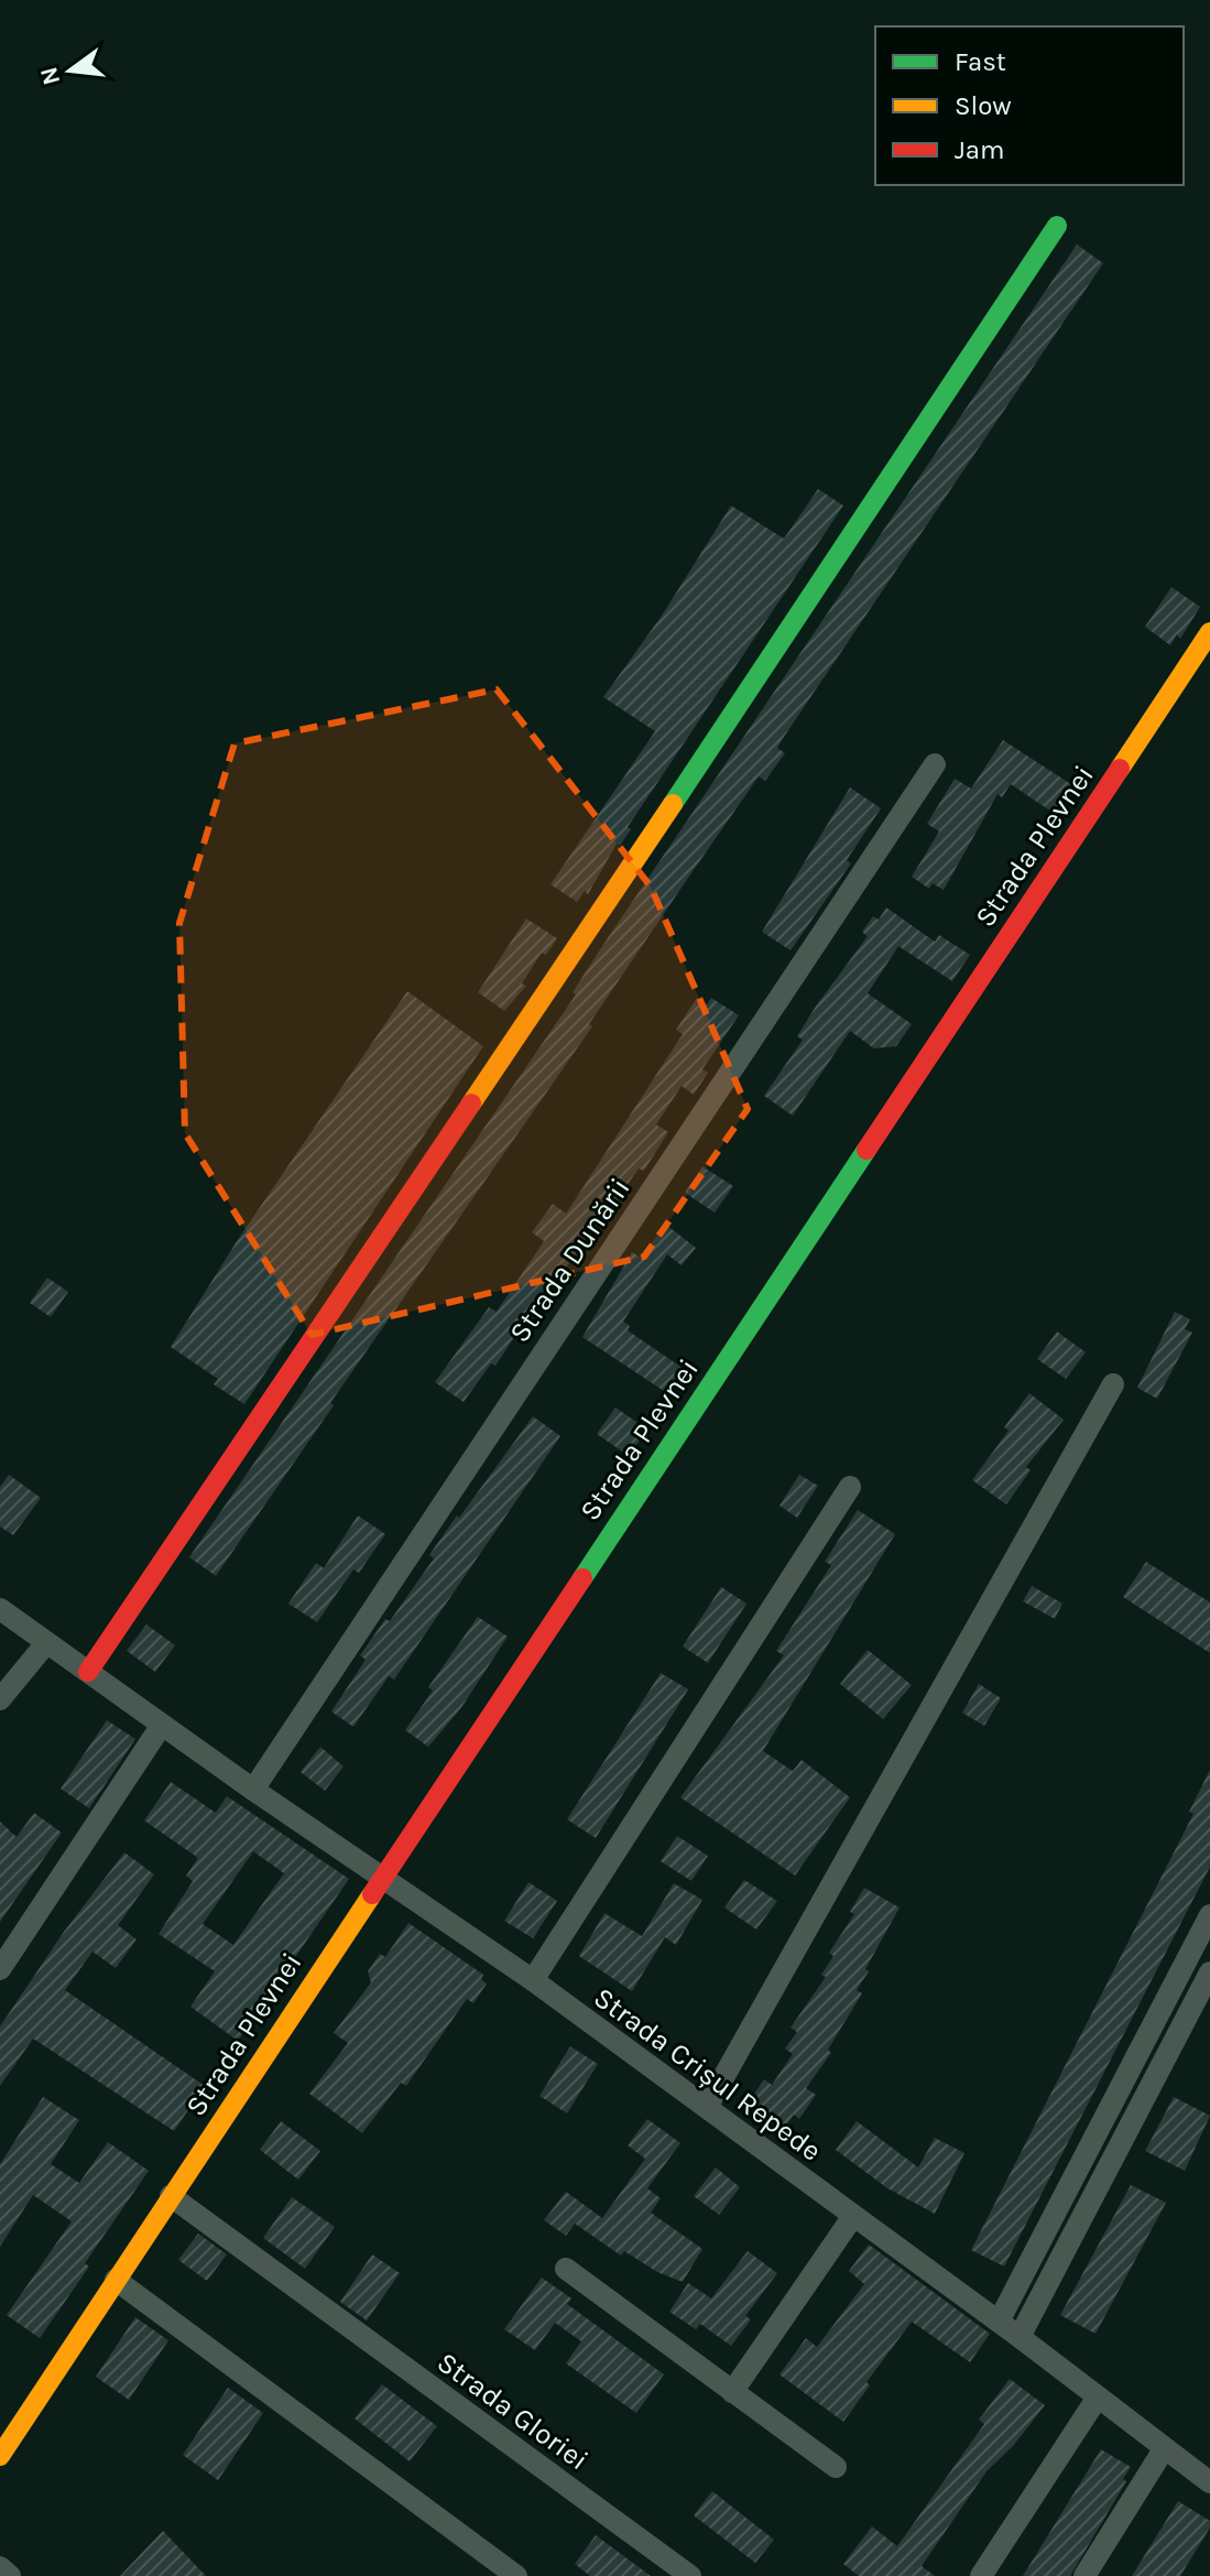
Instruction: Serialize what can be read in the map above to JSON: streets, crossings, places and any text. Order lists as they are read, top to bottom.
{
  "streets": {
    "street": [
      "Strada Plevnei",
      "Strada Dunării",
      "Strada Crișul Repede",
      "Strada Gloriei"
    ]
  },
  "crossings": [
    ["Strada Plevnei", "Strada Crișul Repede"],
    ["Strada Plevnei", "Strada Gloriei"],
    ["Strada Dunării", "Strada Crișul Repede"]
  ],
  "legend": ["Fast", "Slow", "Jam"],
  "north": "left"
}
